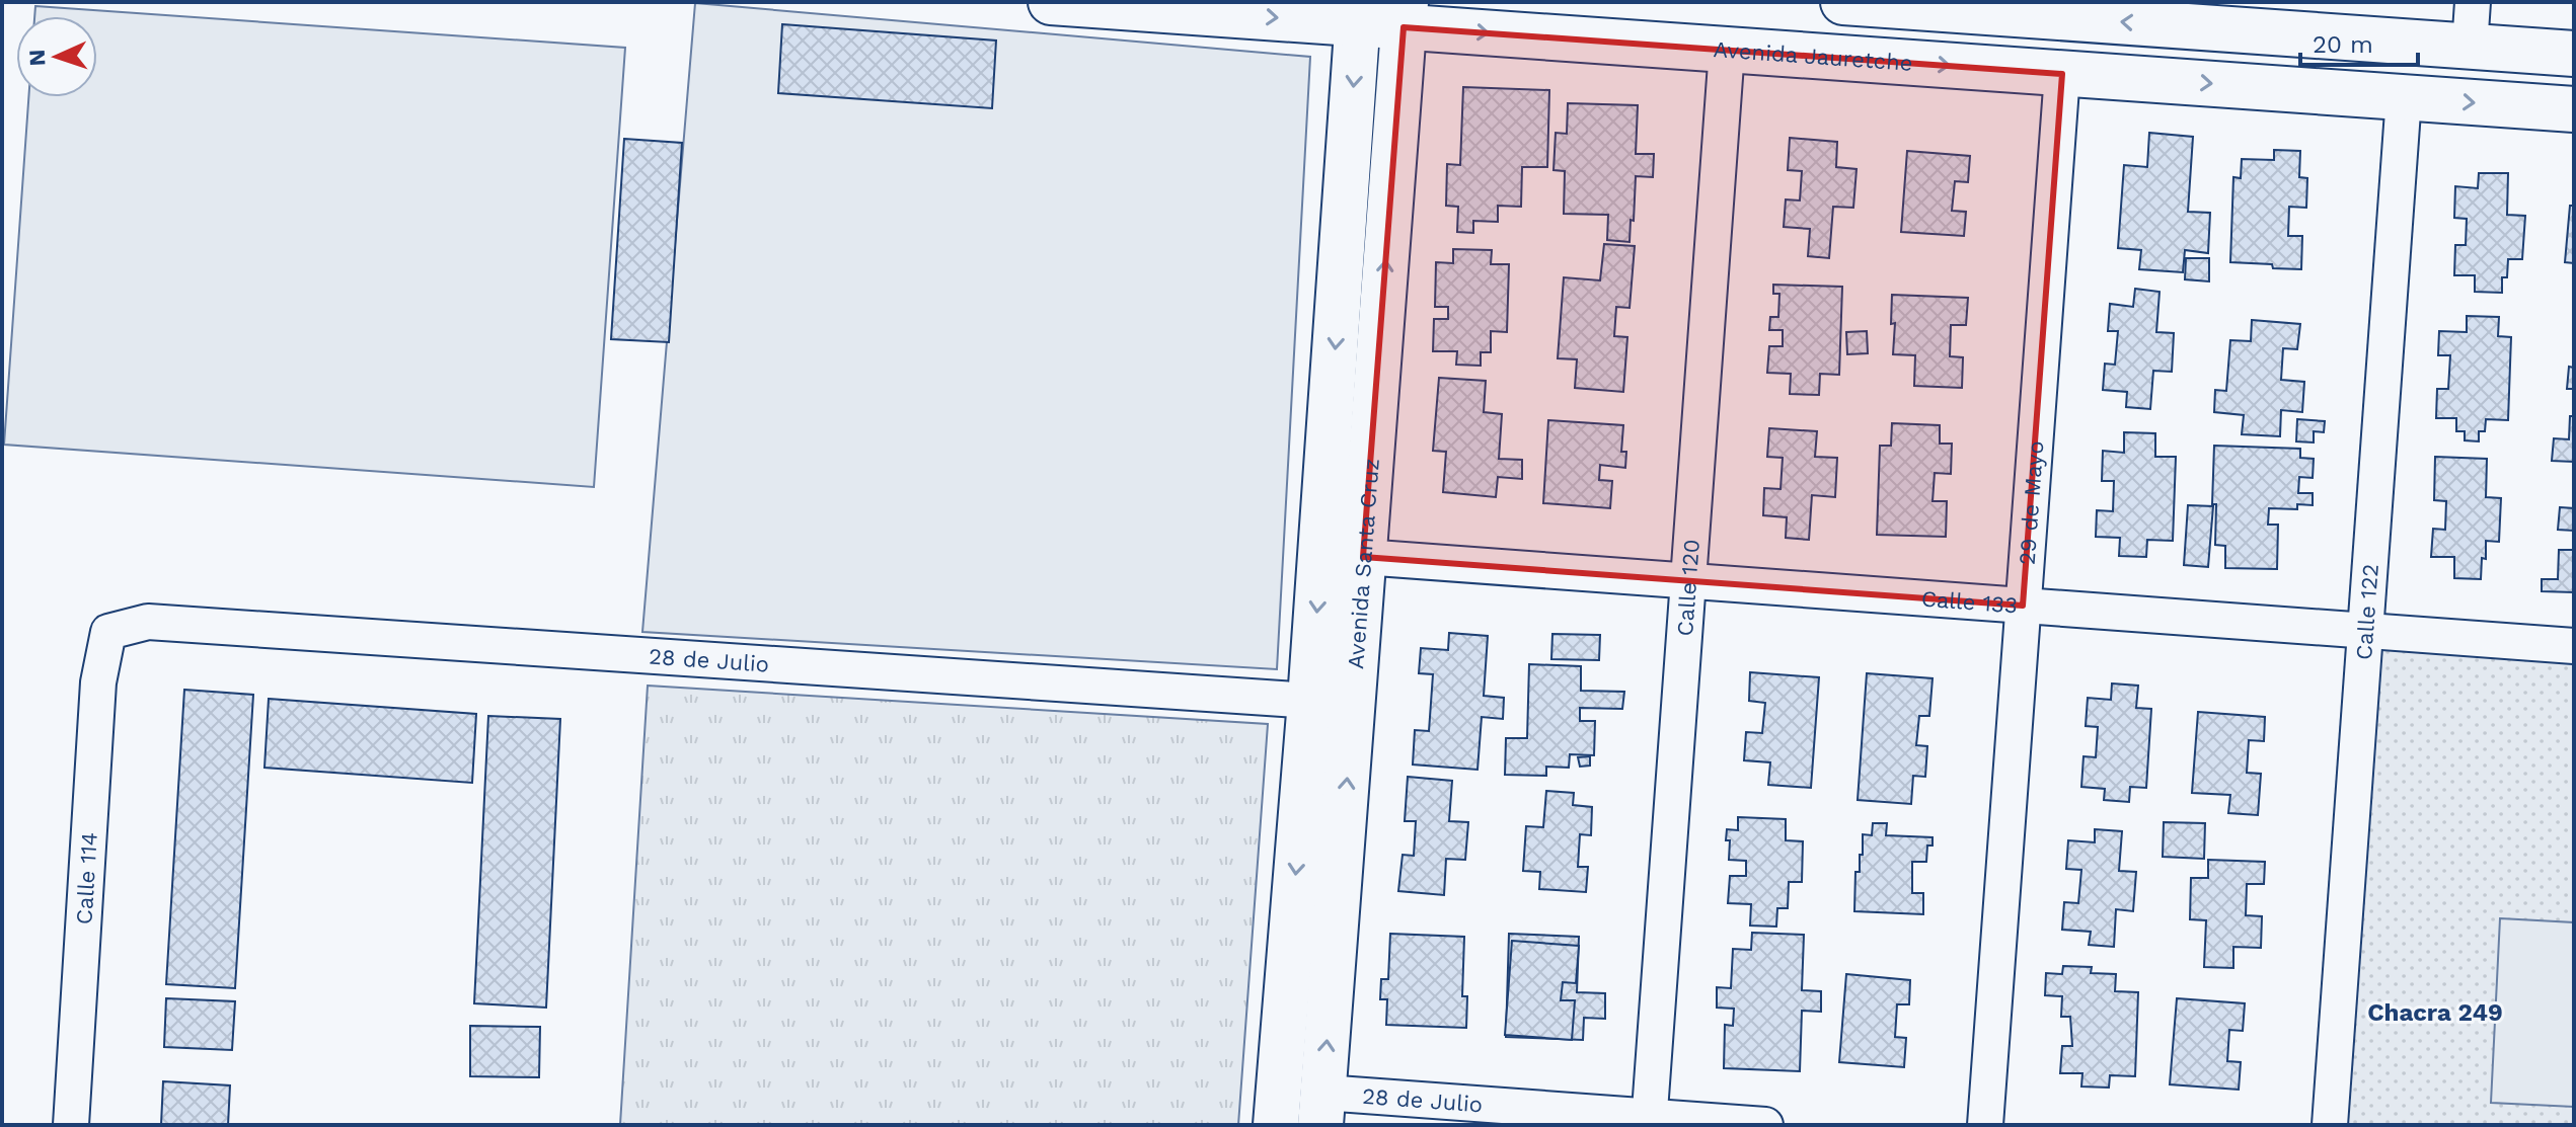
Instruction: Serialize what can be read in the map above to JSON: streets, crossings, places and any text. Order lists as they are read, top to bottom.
{
  "streets": {
    "main road": ["Avenida Jauretche", "Avenida Santa Cruz"],
    "street": [
      "29 de Mayo",
      "Calle 120",
      "Calle 133",
      "Calle 122",
      "28 de Julio",
      "Calle 114"
    ]
  },
  "crossings": [
    ["Avenida Jauretche", "29 de Mayo"],
    ["Avenida Jauretche", "Avenida Santa Cruz"],
    ["Avenida Jauretche", "Calle 120"],
    ["Avenida Jauretche", "Calle 122"],
    ["29 de Mayo", "Calle 133"],
    ["Avenida Santa Cruz", "Calle 133"],
    ["Avenida Santa Cruz", "28 de Julio"],
    ["Calle 120", "Calle 133"],
    ["Calle 120", "28 de Julio"],
    ["Calle 133", "Calle 122"],
    ["28 de Julio", "Calle 114"]
  ],
  "districts": ["Chacra 249"],
  "scale_bar": "20 m",
  "north": "left"
}
